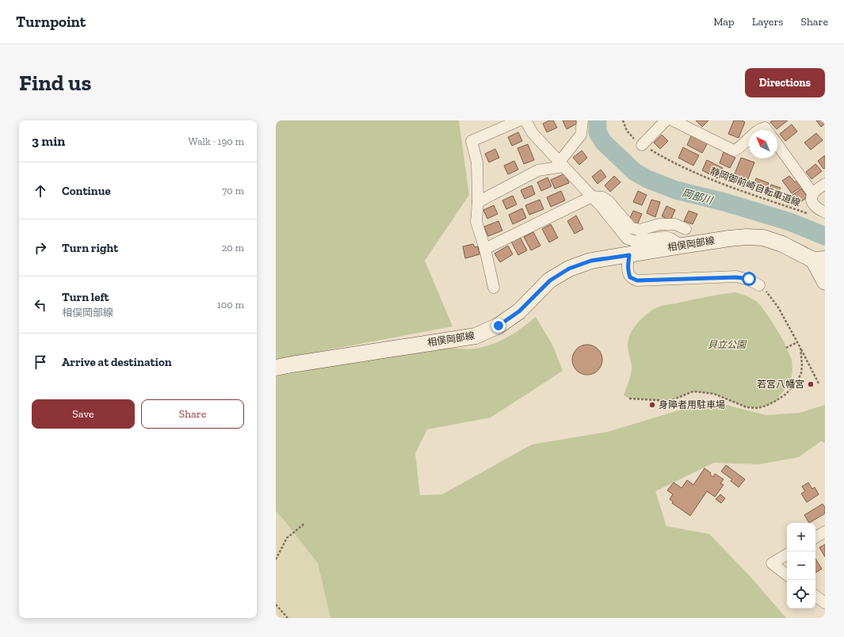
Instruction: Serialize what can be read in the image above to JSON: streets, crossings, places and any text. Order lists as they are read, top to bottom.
{
  "streets": {
    "main road": ["相俣岡部線"],
    "path": ["静岡御前崎自転車道線"]
  },
  "water": ["岡部川"],
  "parks": ["貝立公園"],
  "places": ["若宮八幡宮", "身障者用駐車場"],
  "north": "top left",
  "page": {
    "header": "Turnpoint",
    "nav": ["Map", "Layers", "Share"],
    "buttons": [
      "Directions",
      ["Save", "Share"]
    ],
    "title": "Find us",
    "heading": ["3 min", "Walk · 190 m"],
    "list": [
      ["Continue", "70 m"],
      ["Turn right", "20 m"],
      ["Turn left", "相俣岡部線", "100 m"],
      "Arrive at destination"
    ],
    "map_buttons": ["+", "−"]
  }
}
